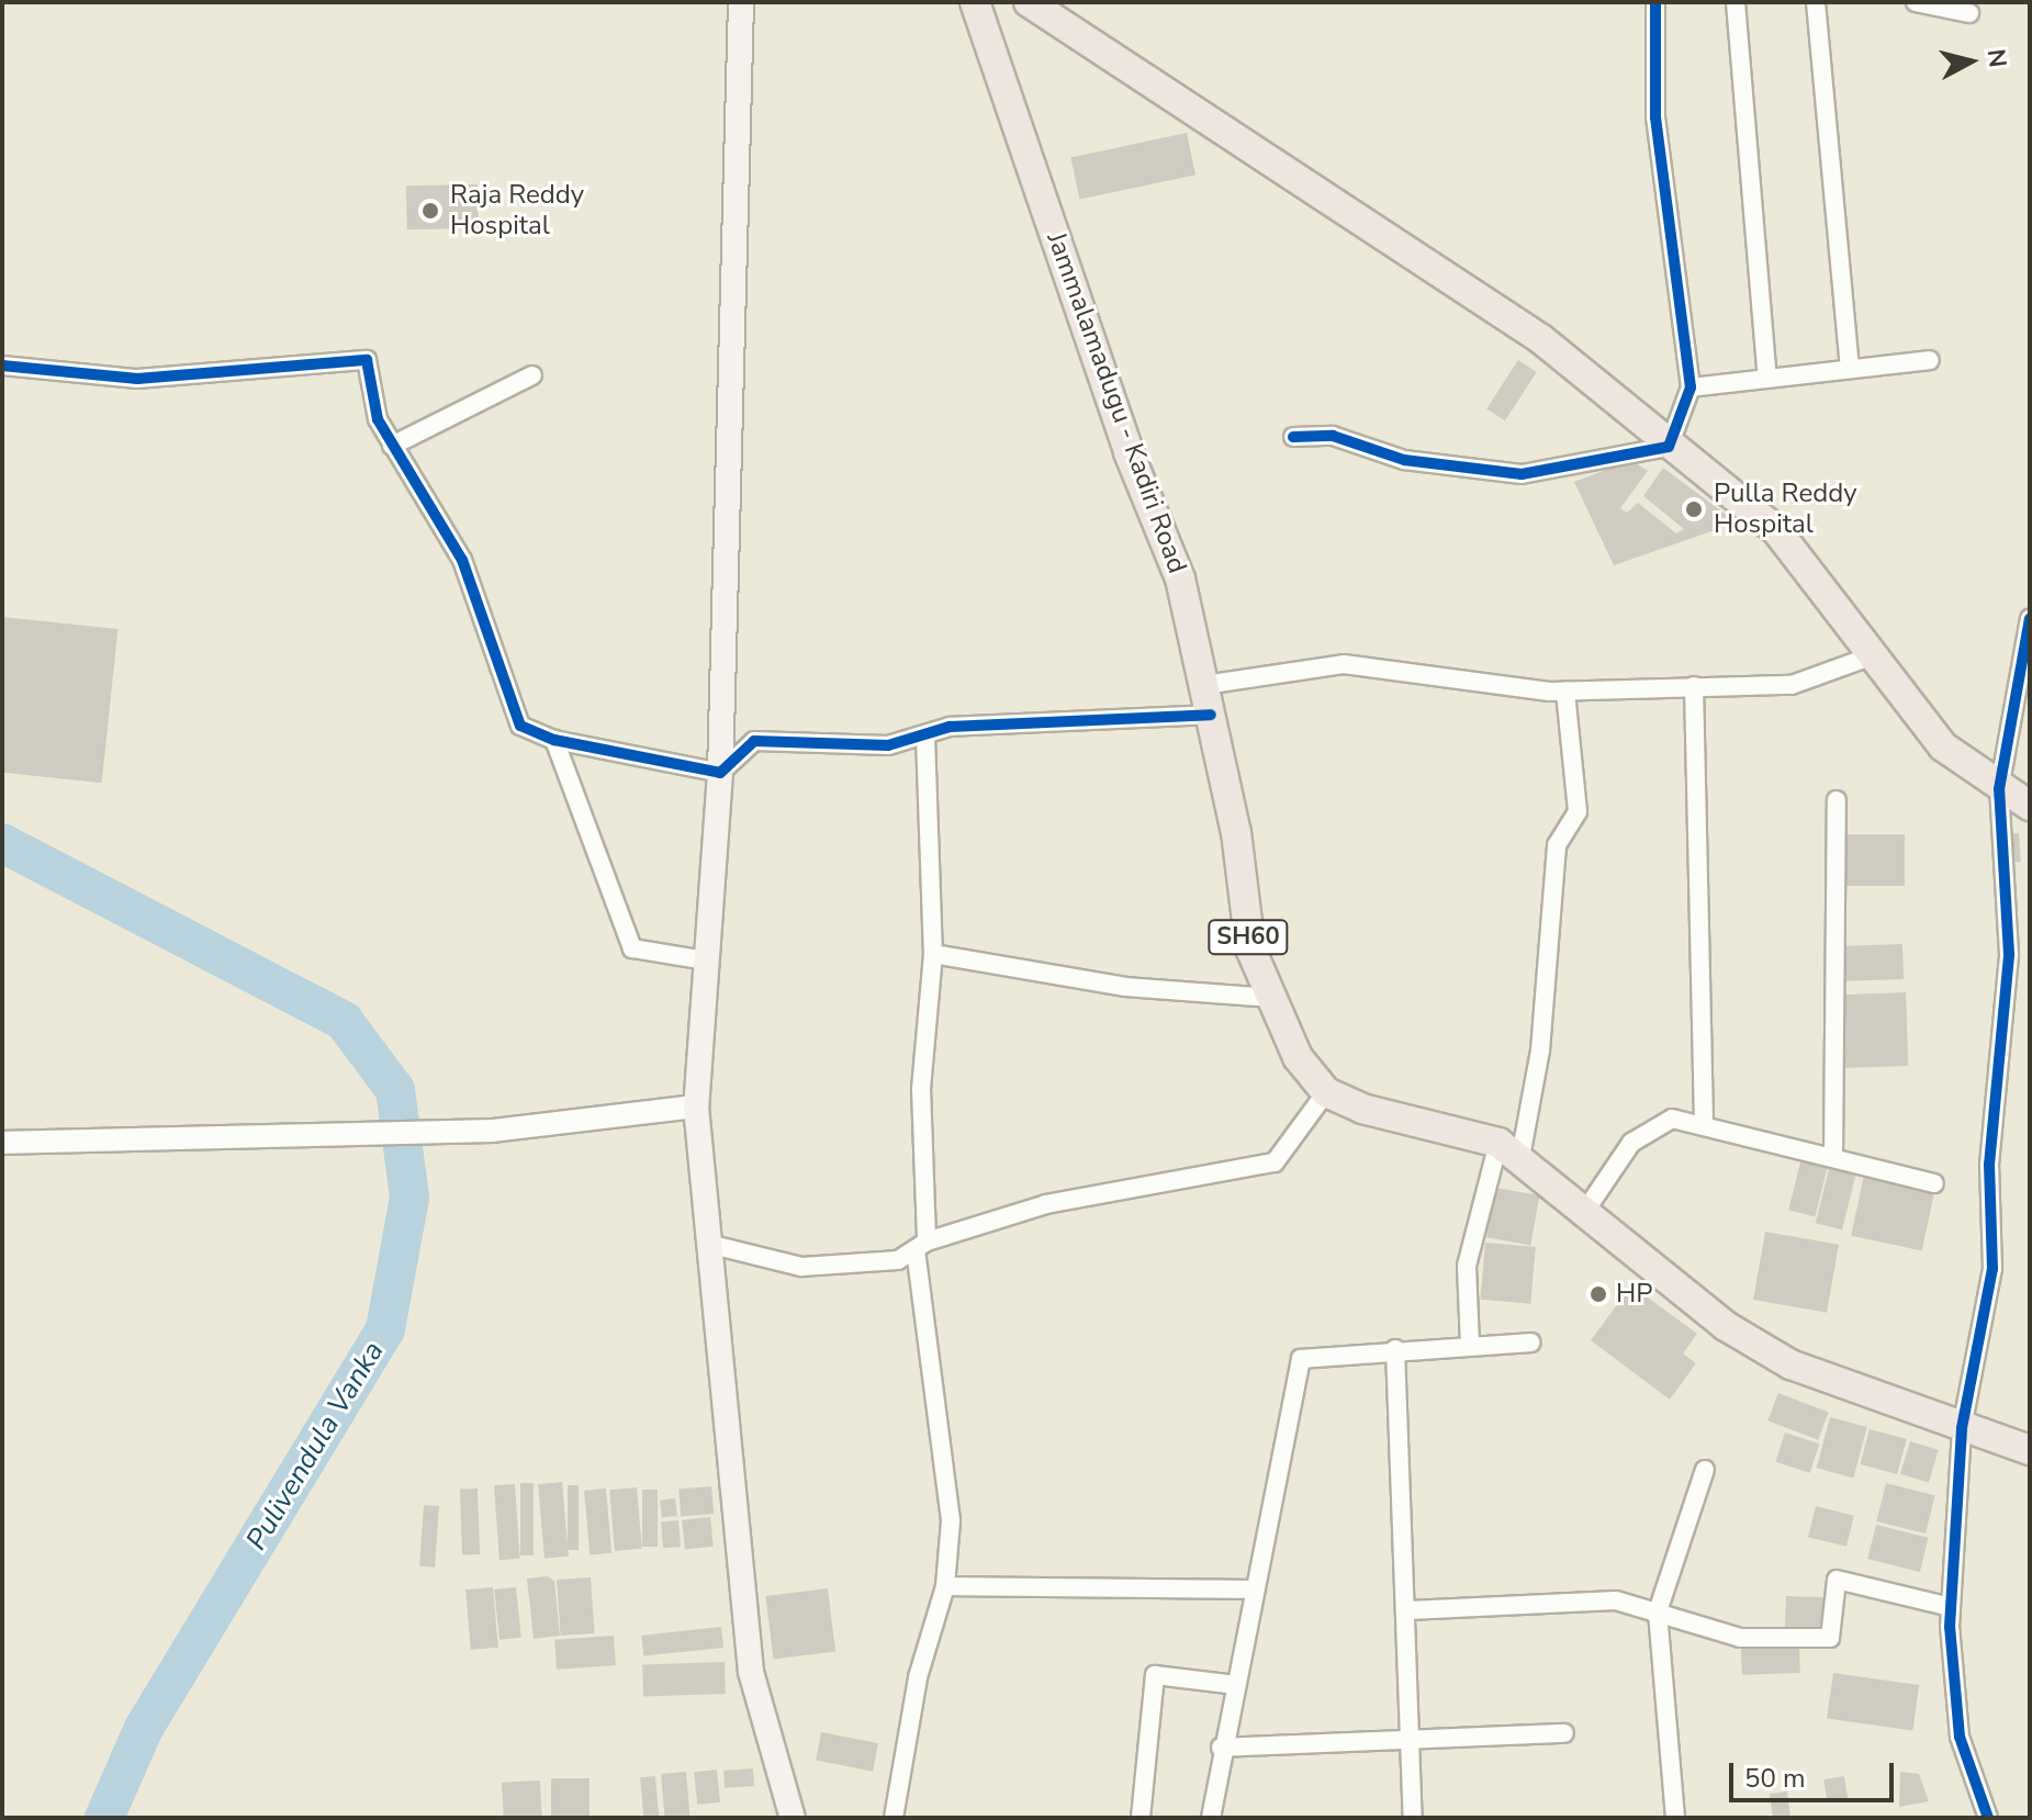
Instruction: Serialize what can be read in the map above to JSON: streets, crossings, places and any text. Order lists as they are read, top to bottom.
{
  "streets": {
    "main road": ["Jammalamadugu - Kadiri Road", "SH60"]
  },
  "water": ["Pulivendula Vanka"],
  "places": ["Raja Reddy Hospital", "Pulla Reddy Hospital", "HP"],
  "scale_bar": "50 m",
  "north": "right"
}
